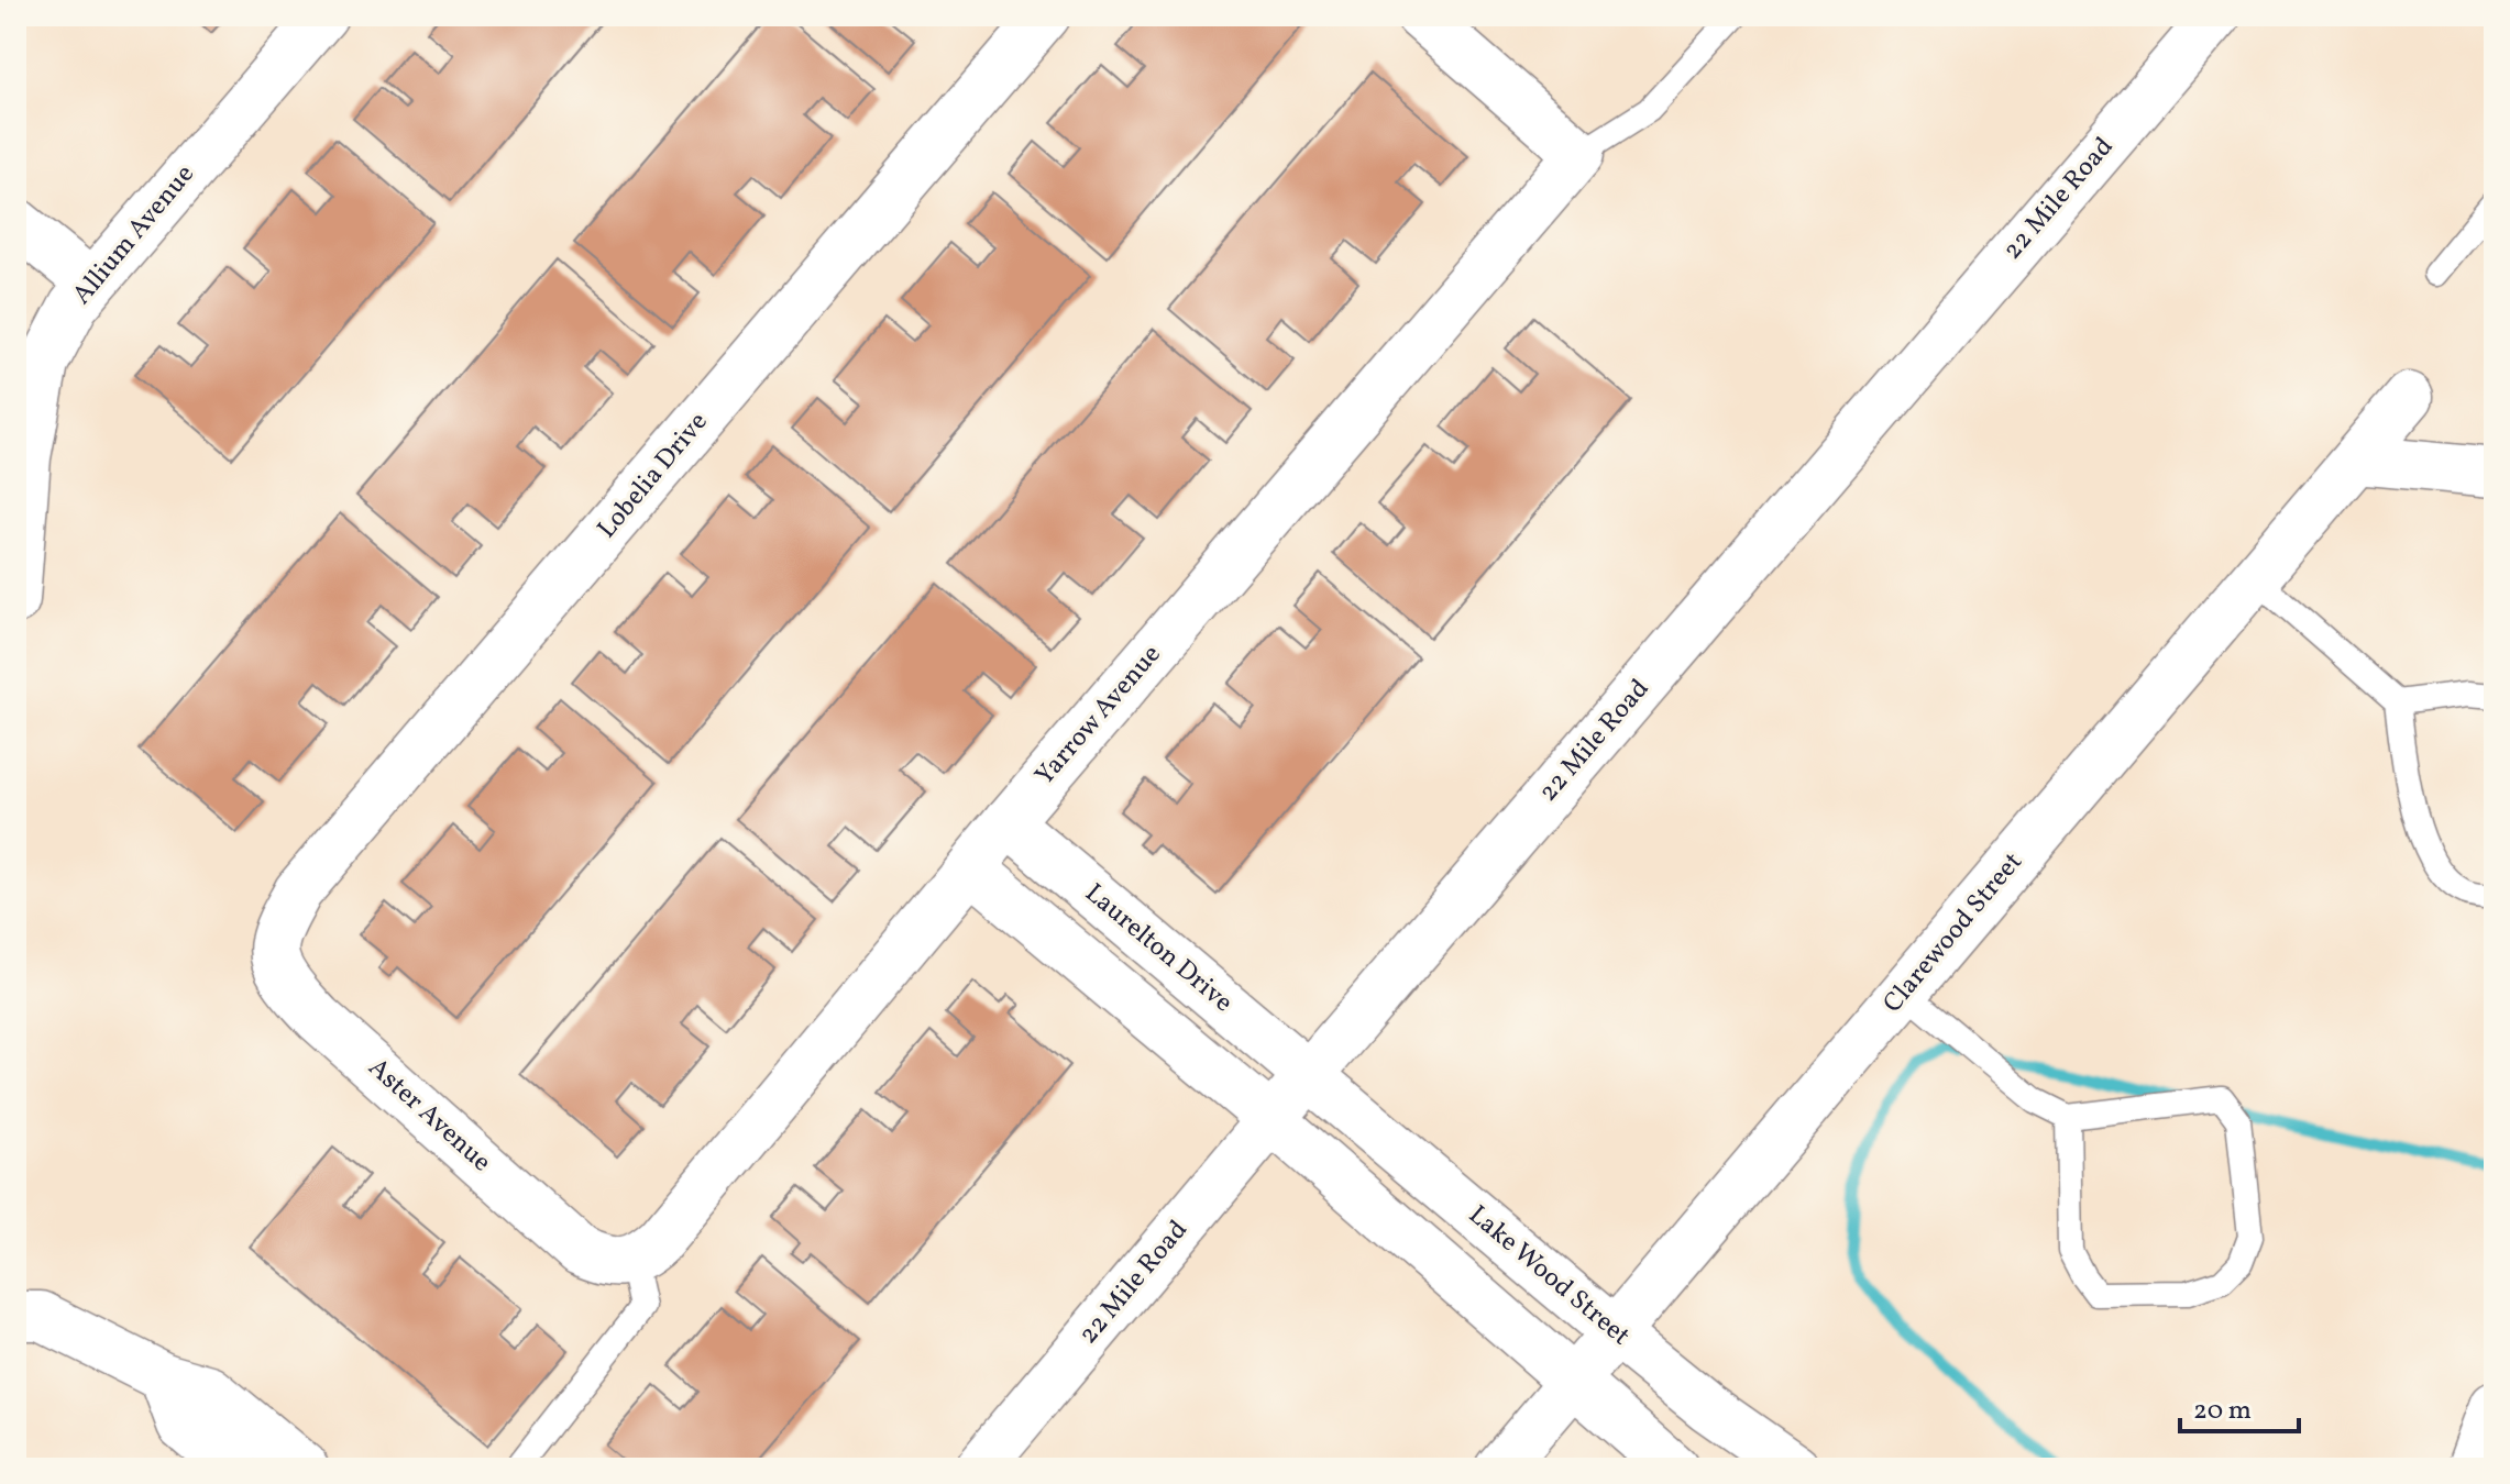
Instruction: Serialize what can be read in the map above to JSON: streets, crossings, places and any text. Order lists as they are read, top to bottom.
{
  "streets": {
    "street": [
      "22 Mile Road",
      "Allium Avenue",
      "Lobelia Drive",
      "Yarrow Avenue",
      "Clarewood Street",
      "Laurelton Drive",
      "Aster Avenue",
      "Lake Wood Street"
    ]
  },
  "crossings": [
    ["22 Mile Road", "Laurelton Drive"],
    ["22 Mile Road", "Lake Wood Street"],
    ["Lobelia Drive", "Aster Avenue"],
    ["Yarrow Avenue", "Laurelton Drive"],
    ["Yarrow Avenue", "Aster Avenue"],
    ["Clarewood Street", "Lake Wood Street"],
    ["Laurelton Drive", "Lake Wood Street"]
  ],
  "scale_bar": "20 m"
}
